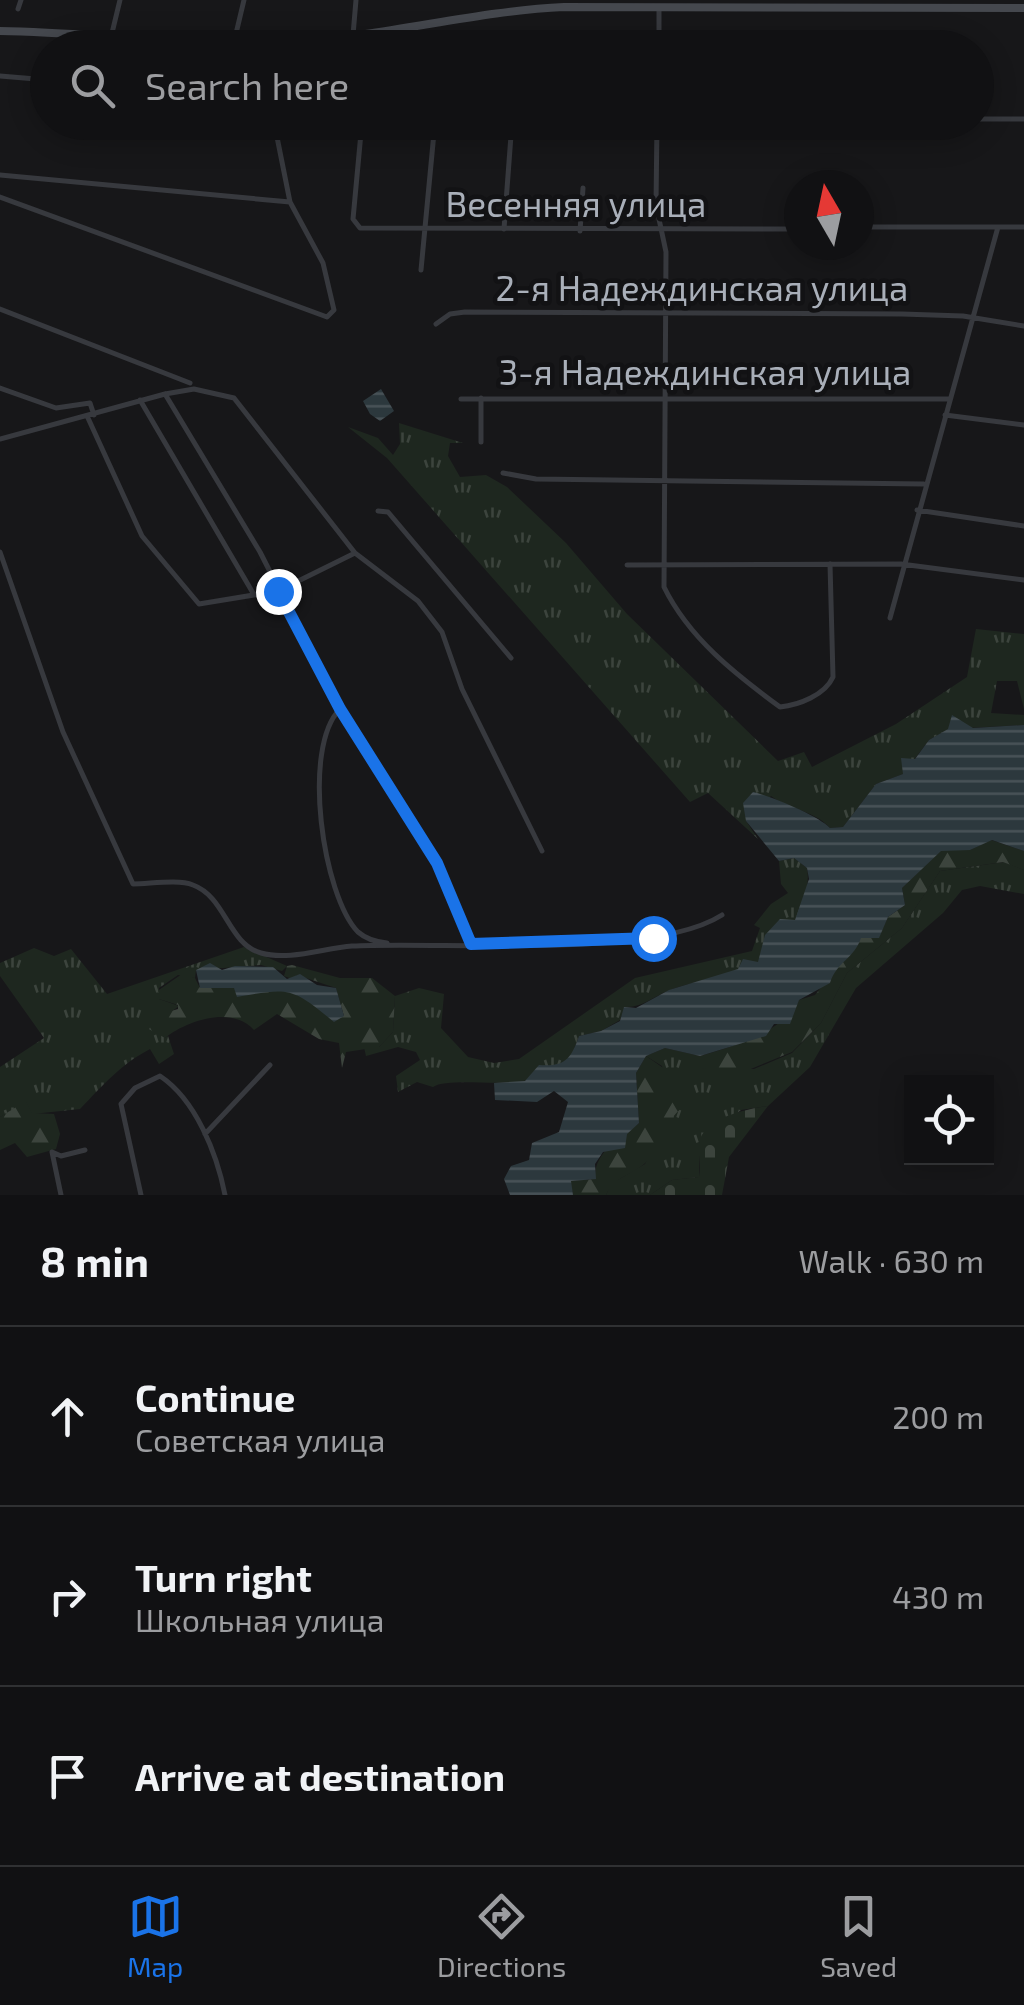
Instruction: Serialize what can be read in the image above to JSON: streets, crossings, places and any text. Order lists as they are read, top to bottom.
{
  "streets": {
    "street": ["Весенняя улица", "2-я Надеждинская улица", "3-я Надеждинская улица"]
  },
  "north": "top",
  "page": {
    "search": "Search here",
    "heading": ["8 min", "Walk · 630 m"],
    "list": [
      ["Continue", "Советская улица", "200 m"],
      ["Turn right", "Школьная улица", "430 m"],
      "Arrive at destination"
    ],
    "nav": ["Map", "Directions", "Saved"]
  }
}
